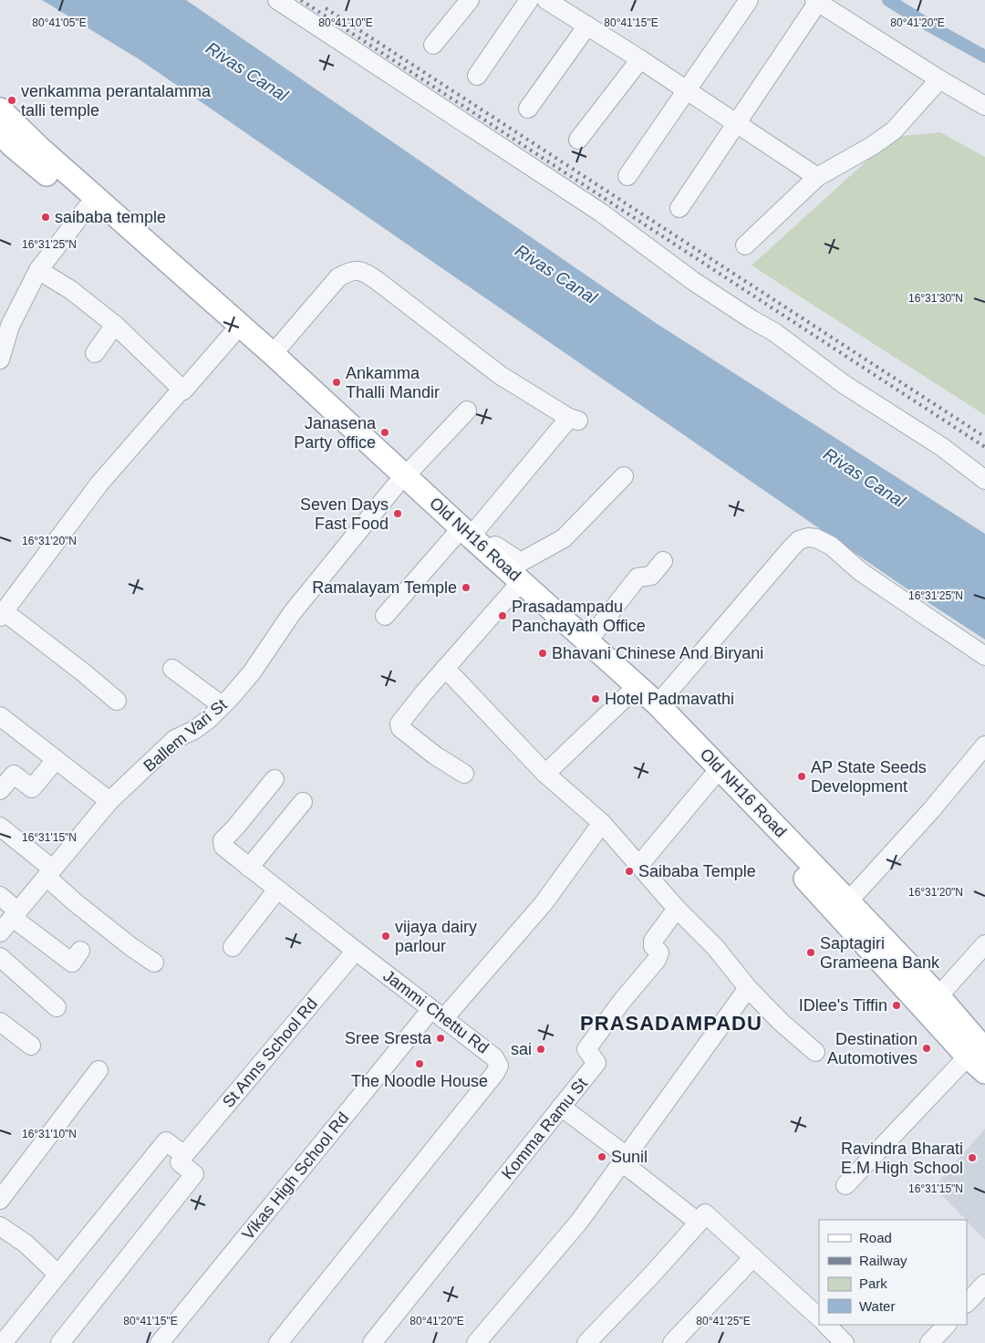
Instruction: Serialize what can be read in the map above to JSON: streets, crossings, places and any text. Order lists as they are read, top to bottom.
{
  "streets": {
    "main road": ["Old NH16 Road"],
    "street": [
      "Ballem Vari St",
      "Jammi Chettu Rd",
      "St Anns School Rd",
      "Komma Ramu St",
      "Vikas High School Rd"
    ]
  },
  "crossings": [
    ["Old NH16 Road", "Ballem Vari St"],
    ["Jammi Chettu Rd", "St Anns School Rd"],
    ["Jammi Chettu Rd", "Vikas High School Rd"]
  ],
  "districts": ["PRASADAMPADU"],
  "water": ["Rivas Canal"],
  "places": [
    "venkamma perantalamma talli temple",
    "saibaba temple",
    "Ankamma Thalli Mandir",
    "Janasena Party office",
    "Seven Days Fast Food",
    "Ramalayam Temple",
    "Prasadampadu Panchayath Office",
    "Bhavani Chinese And Biryani",
    "Hotel Padmavathi",
    "AP State Seeds Development",
    "Saibaba Temple",
    "vijaya dairy parlour",
    "Saptagiri Grameena Bank",
    "IDlee's Tiffin",
    "Sree Sresta",
    "Destination Automotives",
    "sai",
    "The Noodle House",
    "Sunil",
    "Ravindra Bharati E.M High School"
  ],
  "legend": [
    "Road",
    "Railway",
    "Park",
    "Water"
  ],
  "coordinates": [
    "80°41'05\"E",
    "80°41'10\"E",
    "80°41'15\"E",
    "80°41'20\"E",
    "16°31'25\"N",
    "16°31'30\"N",
    "16°31'20\"N",
    "16°31'15\"N",
    "16°31'10\"N",
    "80°41'25\"E"
  ]
}
